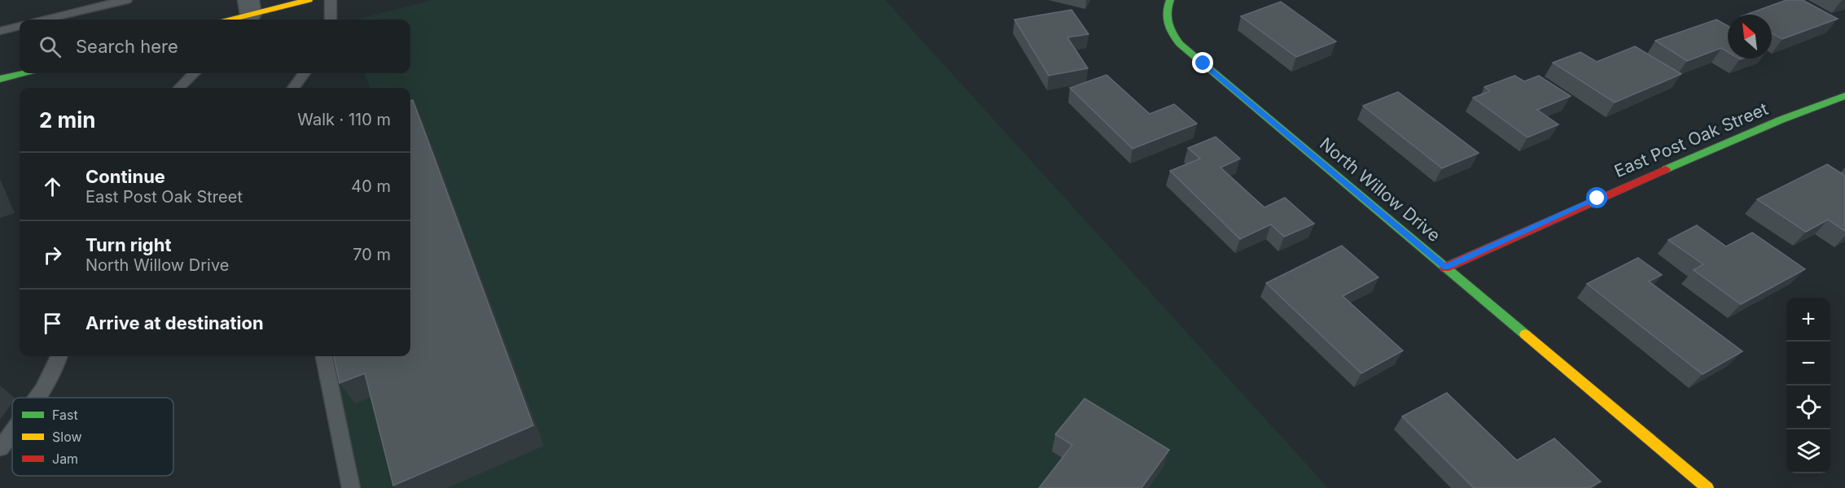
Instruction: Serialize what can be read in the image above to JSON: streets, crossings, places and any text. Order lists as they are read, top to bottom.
{
  "streets": {
    "street": ["East Post Oak Street", "North Willow Drive"]
  },
  "crossings": [
    ["East Post Oak Street", "North Willow Drive"]
  ],
  "legend": ["Fast", "Slow", "Jam"],
  "north": "top left",
  "page": {
    "search": "Search here",
    "heading": ["2 min", "Walk · 110 m"],
    "list": [
      ["Continue", "East Post Oak Street", "40 m"],
      ["Turn right", "North Willow Drive", "70 m"],
      "Arrive at destination"
    ],
    "map_buttons": ["+", "−"]
  }
}
